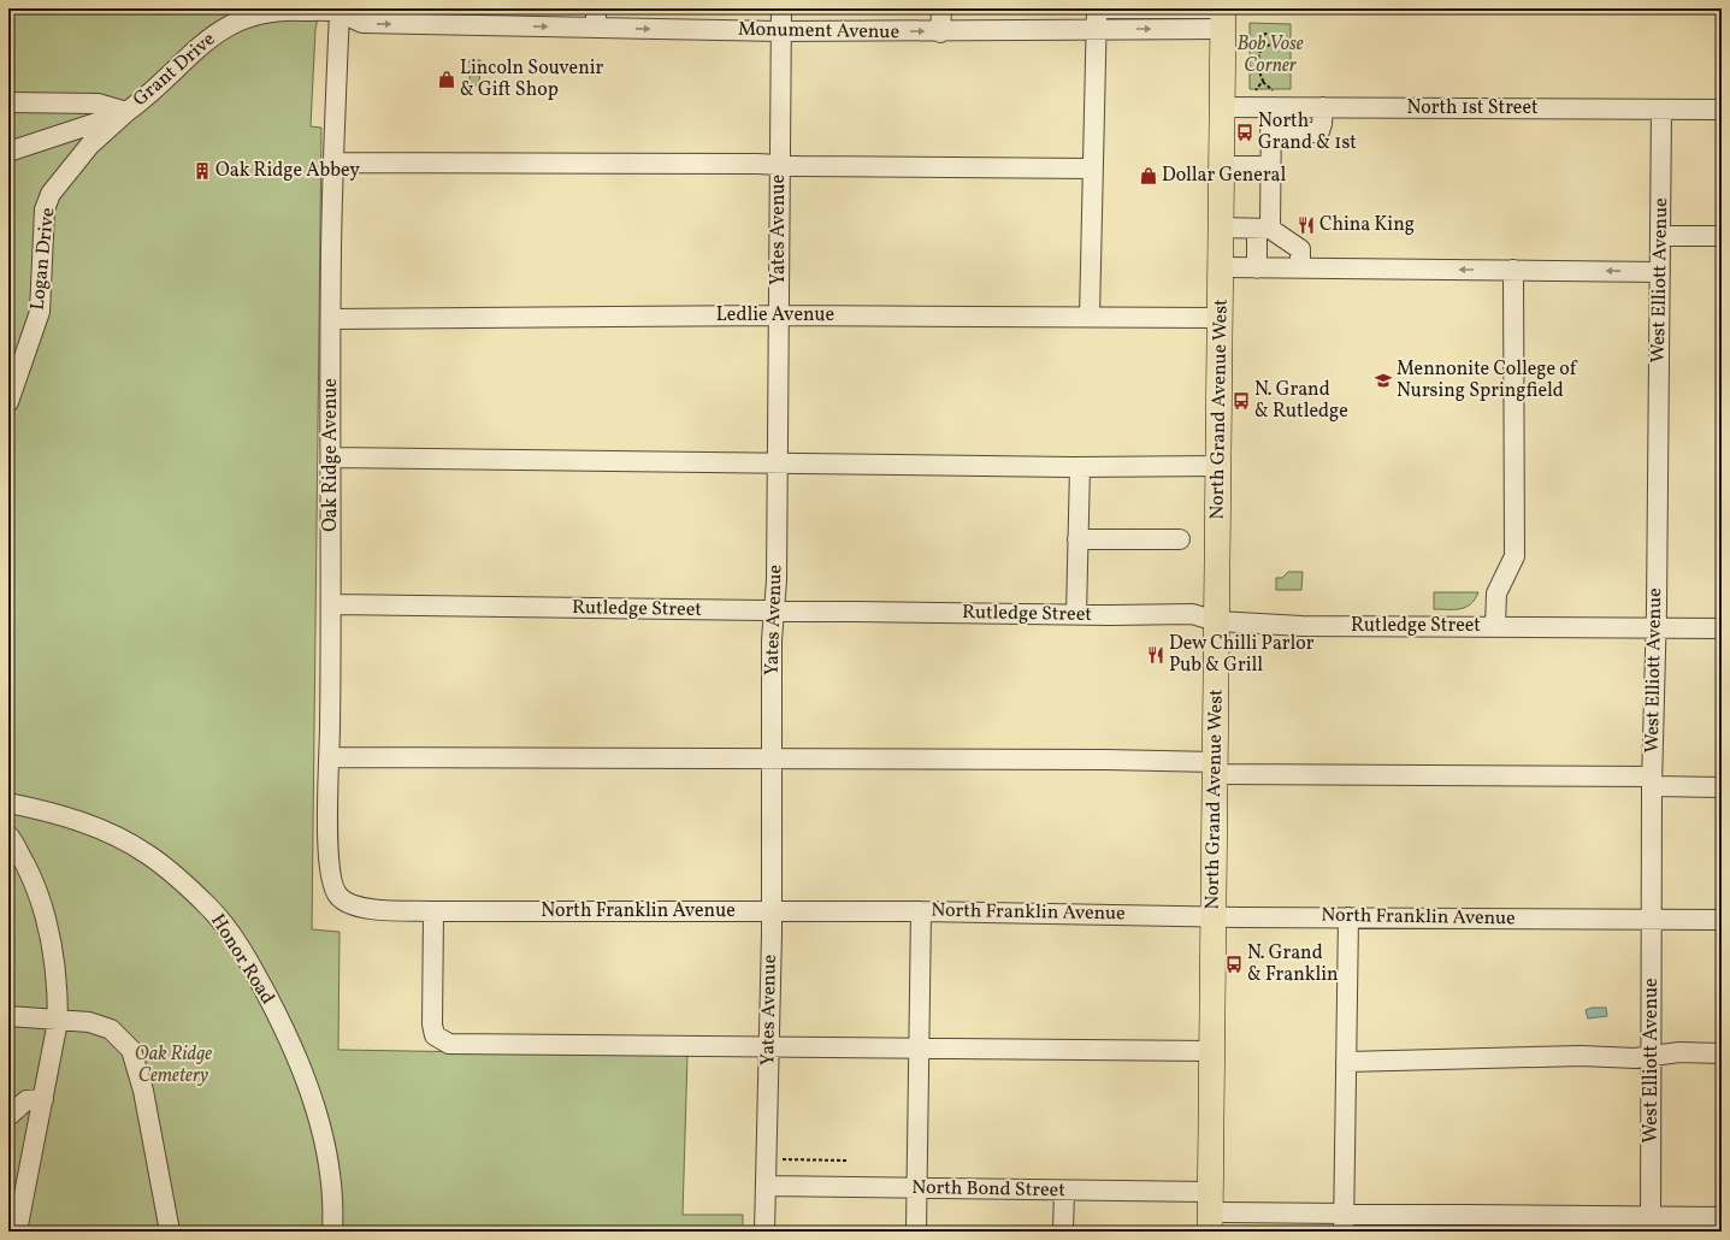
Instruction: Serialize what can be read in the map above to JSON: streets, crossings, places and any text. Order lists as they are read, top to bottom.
{
  "streets": {
    "main road": ["North Grand Avenue West"],
    "street": [
      "Monument Avenue",
      "Grant Drive",
      "North 1st Street",
      "Yates Avenue",
      "Logan Drive",
      "West Elliott Avenue",
      "Ledlie Avenue",
      "Oak Ridge Avenue",
      "Rutledge Street",
      "North Franklin Avenue",
      "Honor Road",
      "North Bond Street"
    ]
  },
  "crossings": [
    ["Monument Avenue", "Grant Drive"],
    ["Monument Avenue", "Yates Avenue"],
    ["Monument Avenue", "North Grand Avenue West"],
    ["Monument Avenue", "Oak Ridge Avenue"],
    ["Grant Drive", "Logan Drive"],
    ["Grant Drive", "Oak Ridge Avenue"],
    ["North 1st Street", "West Elliott Avenue"],
    ["North 1st Street", "North Grand Avenue West"],
    ["Yates Avenue", "Ledlie Avenue"],
    ["Yates Avenue", "Rutledge Street"],
    ["Yates Avenue", "North Franklin Avenue"],
    ["Yates Avenue", "North Bond Street"],
    ["West Elliott Avenue", "Rutledge Street"],
    ["West Elliott Avenue", "North Franklin Avenue"],
    ["West Elliott Avenue", "North Bond Street"],
    ["Ledlie Avenue", "North Grand Avenue West"],
    ["Ledlie Avenue", "Oak Ridge Avenue"],
    ["North Grand Avenue West", "Rutledge Street"],
    ["North Grand Avenue West", "North Franklin Avenue"],
    ["North Grand Avenue West", "North Bond Street"],
    ["Oak Ridge Avenue", "Rutledge Street"],
    ["Oak Ridge Avenue", "North Franklin Avenue"]
  ],
  "parks": ["Bob Vose Corner", "Oak Ridge Cemetery"],
  "places": {
    "shop": ["Lincoln Souvenir & Gift Shop", "Dollar General"],
    "bus stop": ["North Grand & 1st", "N. Grand & Rutledge", "N. Grand & Franklin"],
    "building": ["Oak Ridge Abbey"],
    "restaurant": ["China King", "Dew Chilli Parlor Pub & Grill"],
    "school or university": ["Mennonite College of Nursing Springfield"]
  }
}
